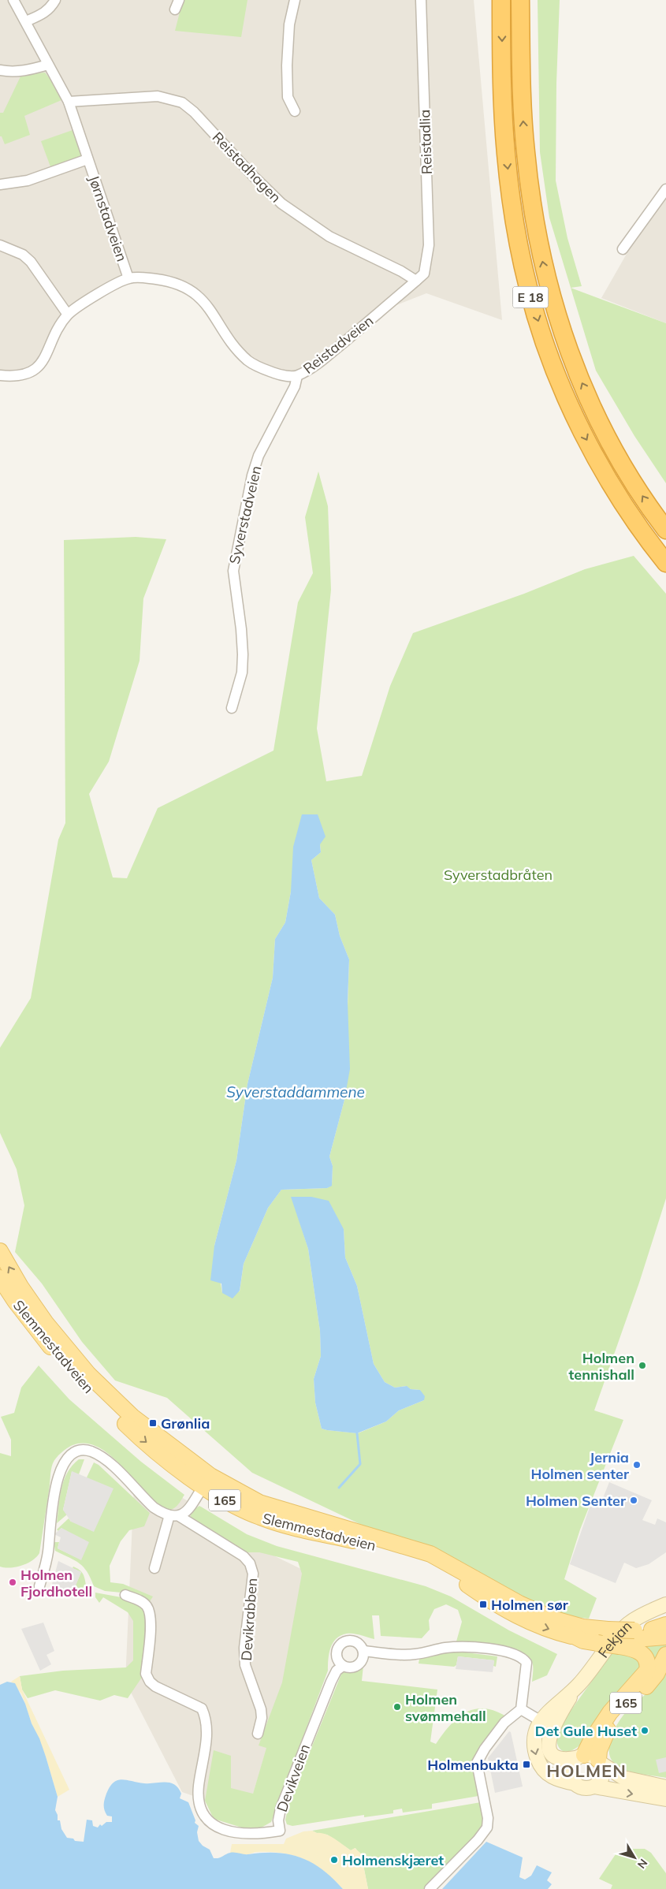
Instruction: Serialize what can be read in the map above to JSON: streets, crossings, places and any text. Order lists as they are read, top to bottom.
{
  "streets": {
    "highway": ["E 18"],
    "main road": ["Slemmestadveien", "165", "Fekjan"],
    "street": [
      "Reistadlia",
      "Reistadhagen",
      "Jørnstadveien",
      "Reistadveien",
      "Syverstadveien",
      "Devikrabben",
      "Devikveien"
    ]
  },
  "crossings": [
    ["Reistadlia", "Reistadhagen"],
    ["Reistadlia", "Reistadveien"],
    ["Reistadhagen", "Jørnstadveien"],
    ["Reistadhagen", "Reistadveien"],
    ["Jørnstadveien", "Reistadveien"],
    ["Reistadveien", "Syverstadveien"],
    ["Slemmestadveien", "165"],
    ["165", "Fekjan"]
  ],
  "districts": ["HOLMEN"],
  "water": ["Syverstaddammene"],
  "parks": ["Syverstadbråten"],
  "places": {
    "other": [
      "Holmen tennishall",
      "Jernia Holmen senter",
      "Holmen Senter",
      "Holmen Fjordhotell",
      "Holmen svømmehall",
      "Det Gule Huset",
      "Holmenskjæret"
    ],
    "transit": ["Grønlia", "Holmen sør", "Holmenbukta"]
  },
  "north": "bottom right"
}
